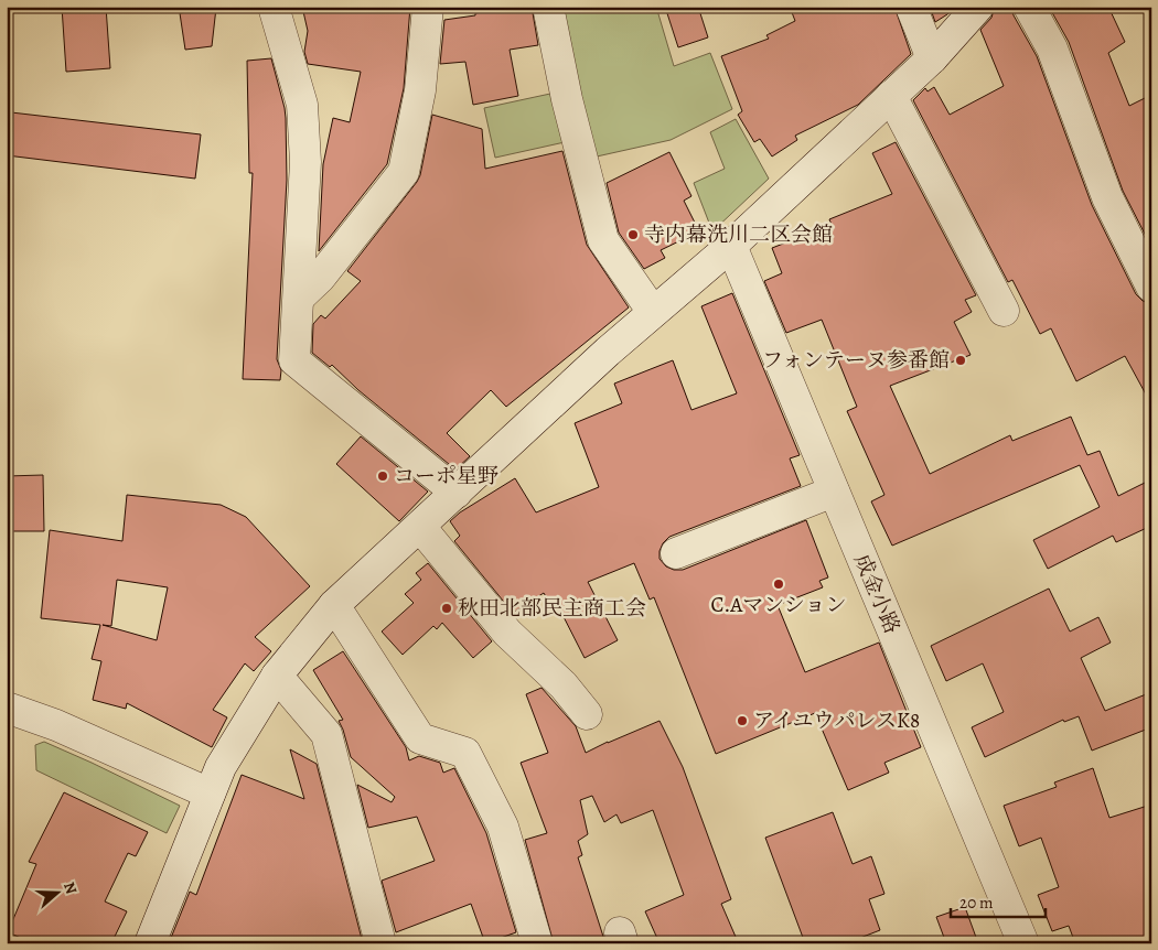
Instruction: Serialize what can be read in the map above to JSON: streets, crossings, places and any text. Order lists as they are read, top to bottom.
{
  "streets": {
    "street": ["成金小路"]
  },
  "places": [
    "寺内幕洗川二区会館",
    "フォンテーヌ参番館",
    "コーポ星野",
    "C.Aマンション",
    "秋田北部民主商工会",
    "アイユウパレスK8"
  ],
  "scale_bar": "20 m",
  "north": "right"
}
